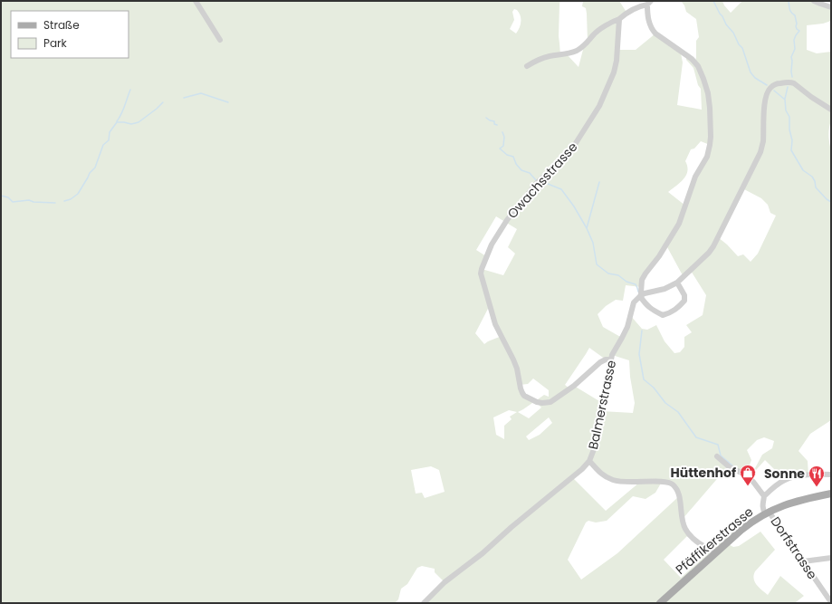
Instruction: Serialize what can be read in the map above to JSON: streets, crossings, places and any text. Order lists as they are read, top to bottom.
{
  "streets": {
    "main road": ["Pfäffikerstrasse"],
    "street": ["Owachsstrasse", "Balmerstrasse", "Dorfstrasse"]
  },
  "crossings": [
    ["Owachsstrasse", "Balmerstrasse"],
    ["Pfäffikerstrasse", "Dorfstrasse"]
  ],
  "places": {
    "shop": ["Hüttenhof"],
    "restaurant": ["Sonne"]
  },
  "legend": ["Straße", "Park"]
}
